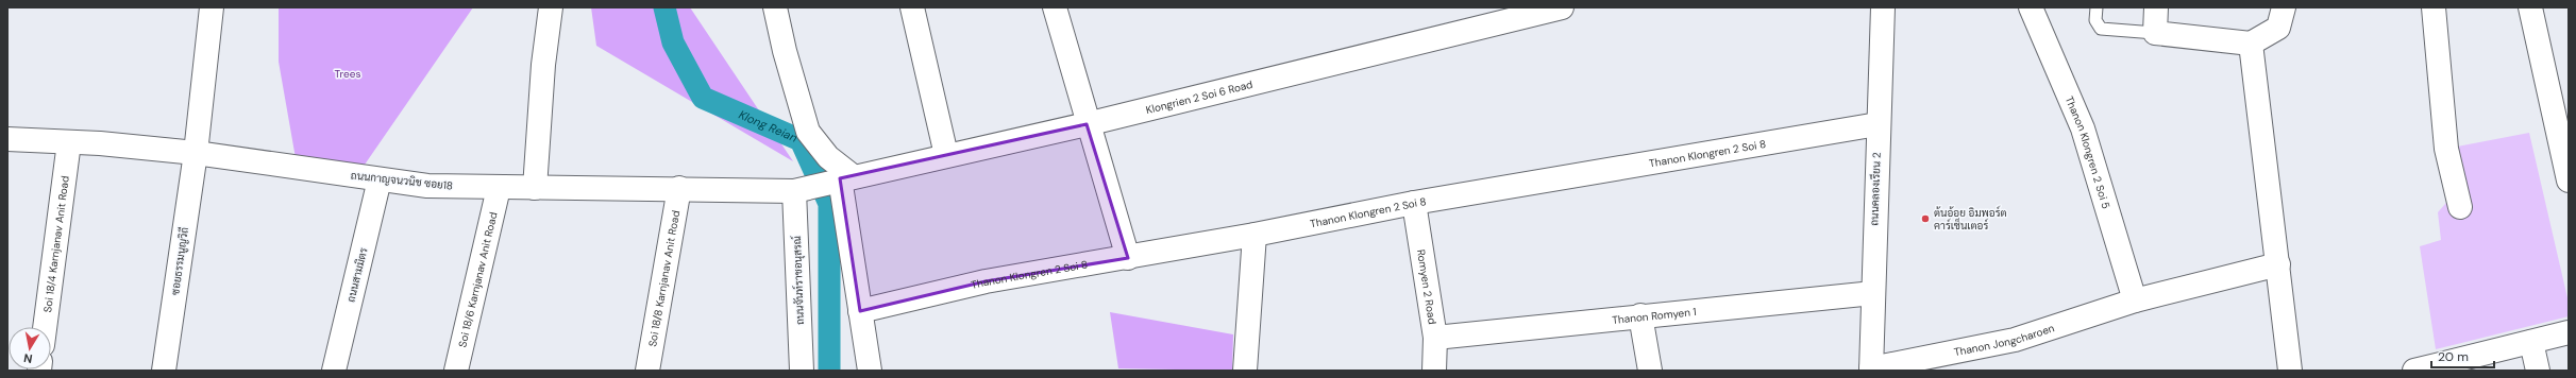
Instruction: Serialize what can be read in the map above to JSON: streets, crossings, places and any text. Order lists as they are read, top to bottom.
{
  "streets": {
    "street": [
      "Klongrien 2 Soi 6 Road",
      "Thanon Klongren 2 Soi 5",
      "Thanon Klongren 2 Soi 8",
      "ถนนกาญจนวนิช ซอย18",
      "ถนนคลองเรียน 2",
      "Soi 18/4 Karnjanav Anit Road",
      "ซอยธรรมนูญวิถี",
      "ถนนสามมิตร",
      "Soi 18/6 Karnjanav Anit Road",
      "Soi 18/8 Karnjanav Anit Road",
      "ถนนจันท์ราชอนุสรณ์",
      "Romyen 2 Road",
      "Thanon Romyen 1",
      "Thanon Jongcharoen"
    ]
  },
  "crossings": [
    ["Klongrien 2 Soi 6 Road", "ถนนกาญจนวนิช ซอย18"],
    ["Klongrien 2 Soi 6 Road", "ถนนจันท์ราชอนุสรณ์"],
    ["Thanon Klongren 2 Soi 5", "Thanon Jongcharoen"],
    ["Thanon Klongren 2 Soi 8", "ถนนคลองเรียน 2"],
    ["Thanon Klongren 2 Soi 8", "Romyen 2 Road"],
    ["ถนนกาญจนวนิช ซอย18", "Soi 18/4 Karnjanav Anit Road"],
    ["ถนนกาญจนวนิช ซอย18", "ซอยธรรมนูญวิถี"],
    ["ถนนกาญจนวนิช ซอย18", "ถนนสามมิตร"],
    ["ถนนกาญจนวนิช ซอย18", "Soi 18/6 Karnjanav Anit Road"],
    ["ถนนกาญจนวนิช ซอย18", "Soi 18/8 Karnjanav Anit Road"],
    ["ถนนกาญจนวนิช ซอย18", "ถนนจันท์ราชอนุสรณ์"],
    ["ถนนคลองเรียน 2", "Thanon Romyen 1"],
    ["ถนนคลองเรียน 2", "Thanon Jongcharoen"],
    ["Romyen 2 Road", "Thanon Romyen 1"]
  ],
  "water": ["Klong Reian"],
  "parks": ["Trees"],
  "places": ["ต้นอ้อย อิมพอร์ต คาร์เซ็นเตอร์"],
  "scale_bar": "20 m",
  "north": "bottom"
}
